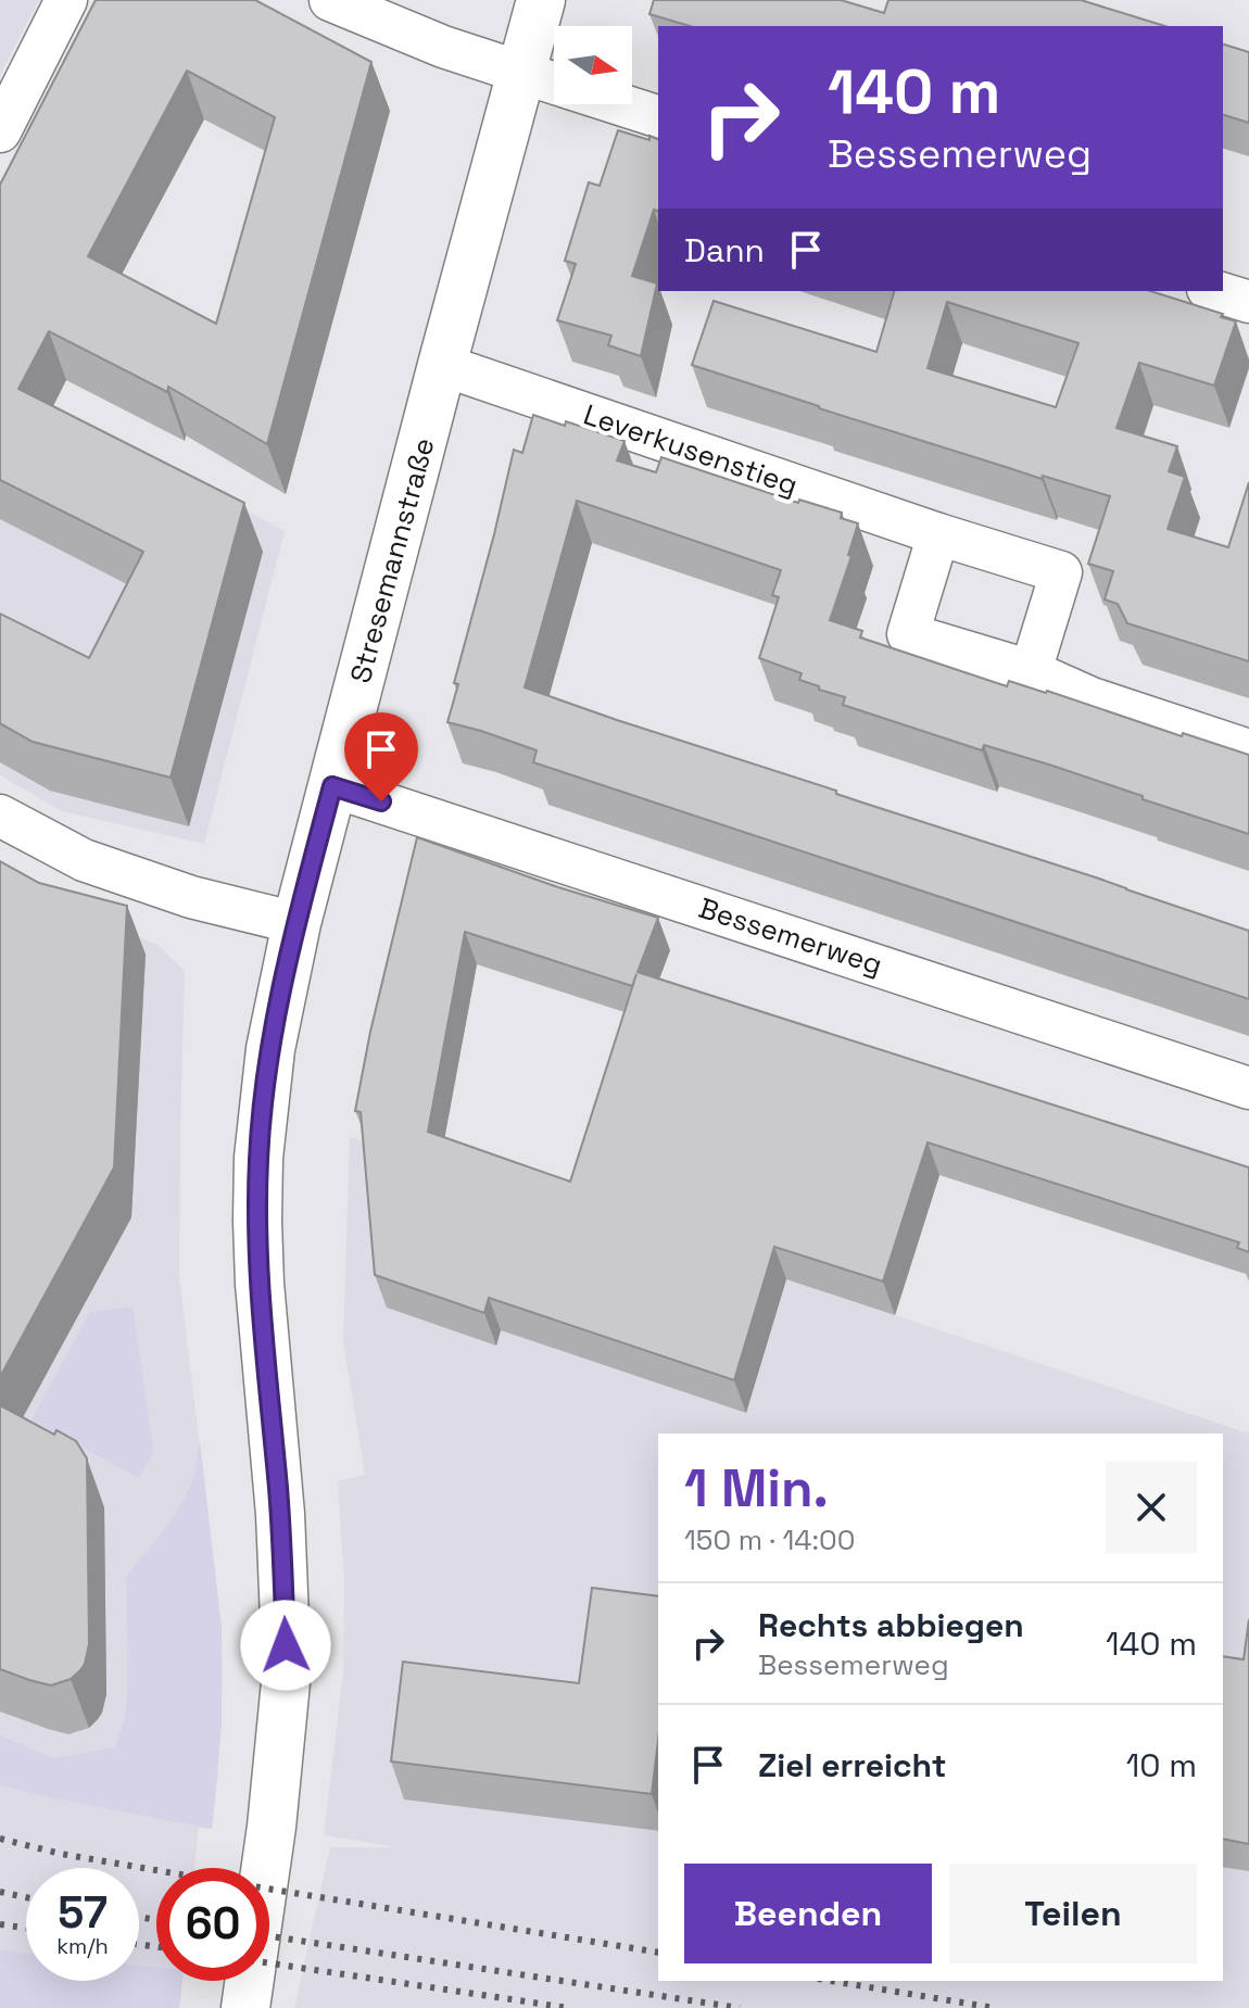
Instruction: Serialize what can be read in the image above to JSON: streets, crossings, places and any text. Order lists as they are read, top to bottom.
{
  "streets": {
    "main road": ["Stresemannstraße"],
    "street": ["Leverkusenstieg", "Bessemerweg"]
  },
  "crossings": [
    ["Leverkusenstieg", "Stresemannstraße"],
    ["Stresemannstraße", "Bessemerweg"]
  ],
  "north": "right",
  "page": {
    "turn": ["140 m", "Bessemerweg"],
    "then": "Dann",
    "heading": ["1 Min.", "150 m · 14:00"],
    "list": [
      {
        "name": "Rechts abbiegen",
        "note": "Bessemerweg",
        "value": "140 m"
      },
      {
        "name": "Ziel erreicht",
        "value": "10 m"
      }
    ],
    "buttons": ["Beenden", "Teilen"],
    "speed": "57 km/h",
    "limit": "60"
  }
}
